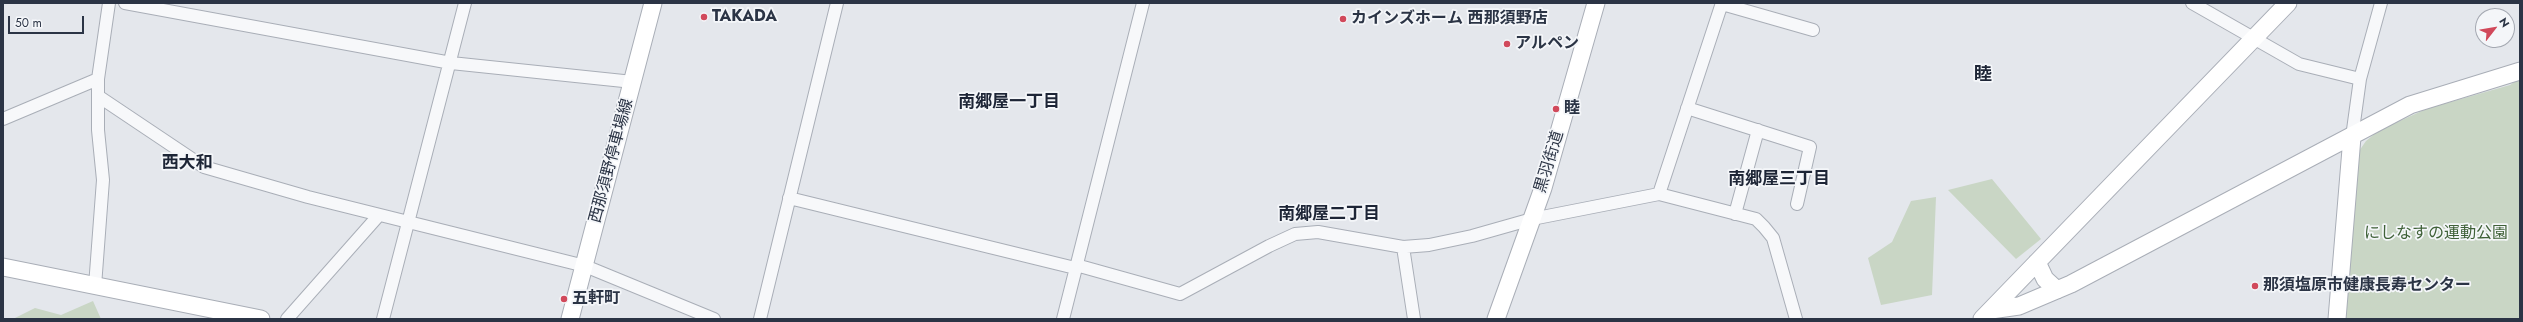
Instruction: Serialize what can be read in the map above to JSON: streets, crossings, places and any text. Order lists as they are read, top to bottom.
{
  "streets": {
    "street": ["西那須野停車場線", "黒羽街道"]
  },
  "districts": [
    "睦",
    "南郷屋一丁目",
    "西大和",
    "南郷屋三丁目",
    "南郷屋二丁目"
  ],
  "parks": ["にしなすの運動公園"],
  "places": [
    "TAKADA",
    "カインズホーム 西那須野店",
    "アルペン",
    "睦",
    "那須塩原市健康長寿センター",
    "五軒町"
  ],
  "scale_bar": "50 m",
  "north": "top right"
}
